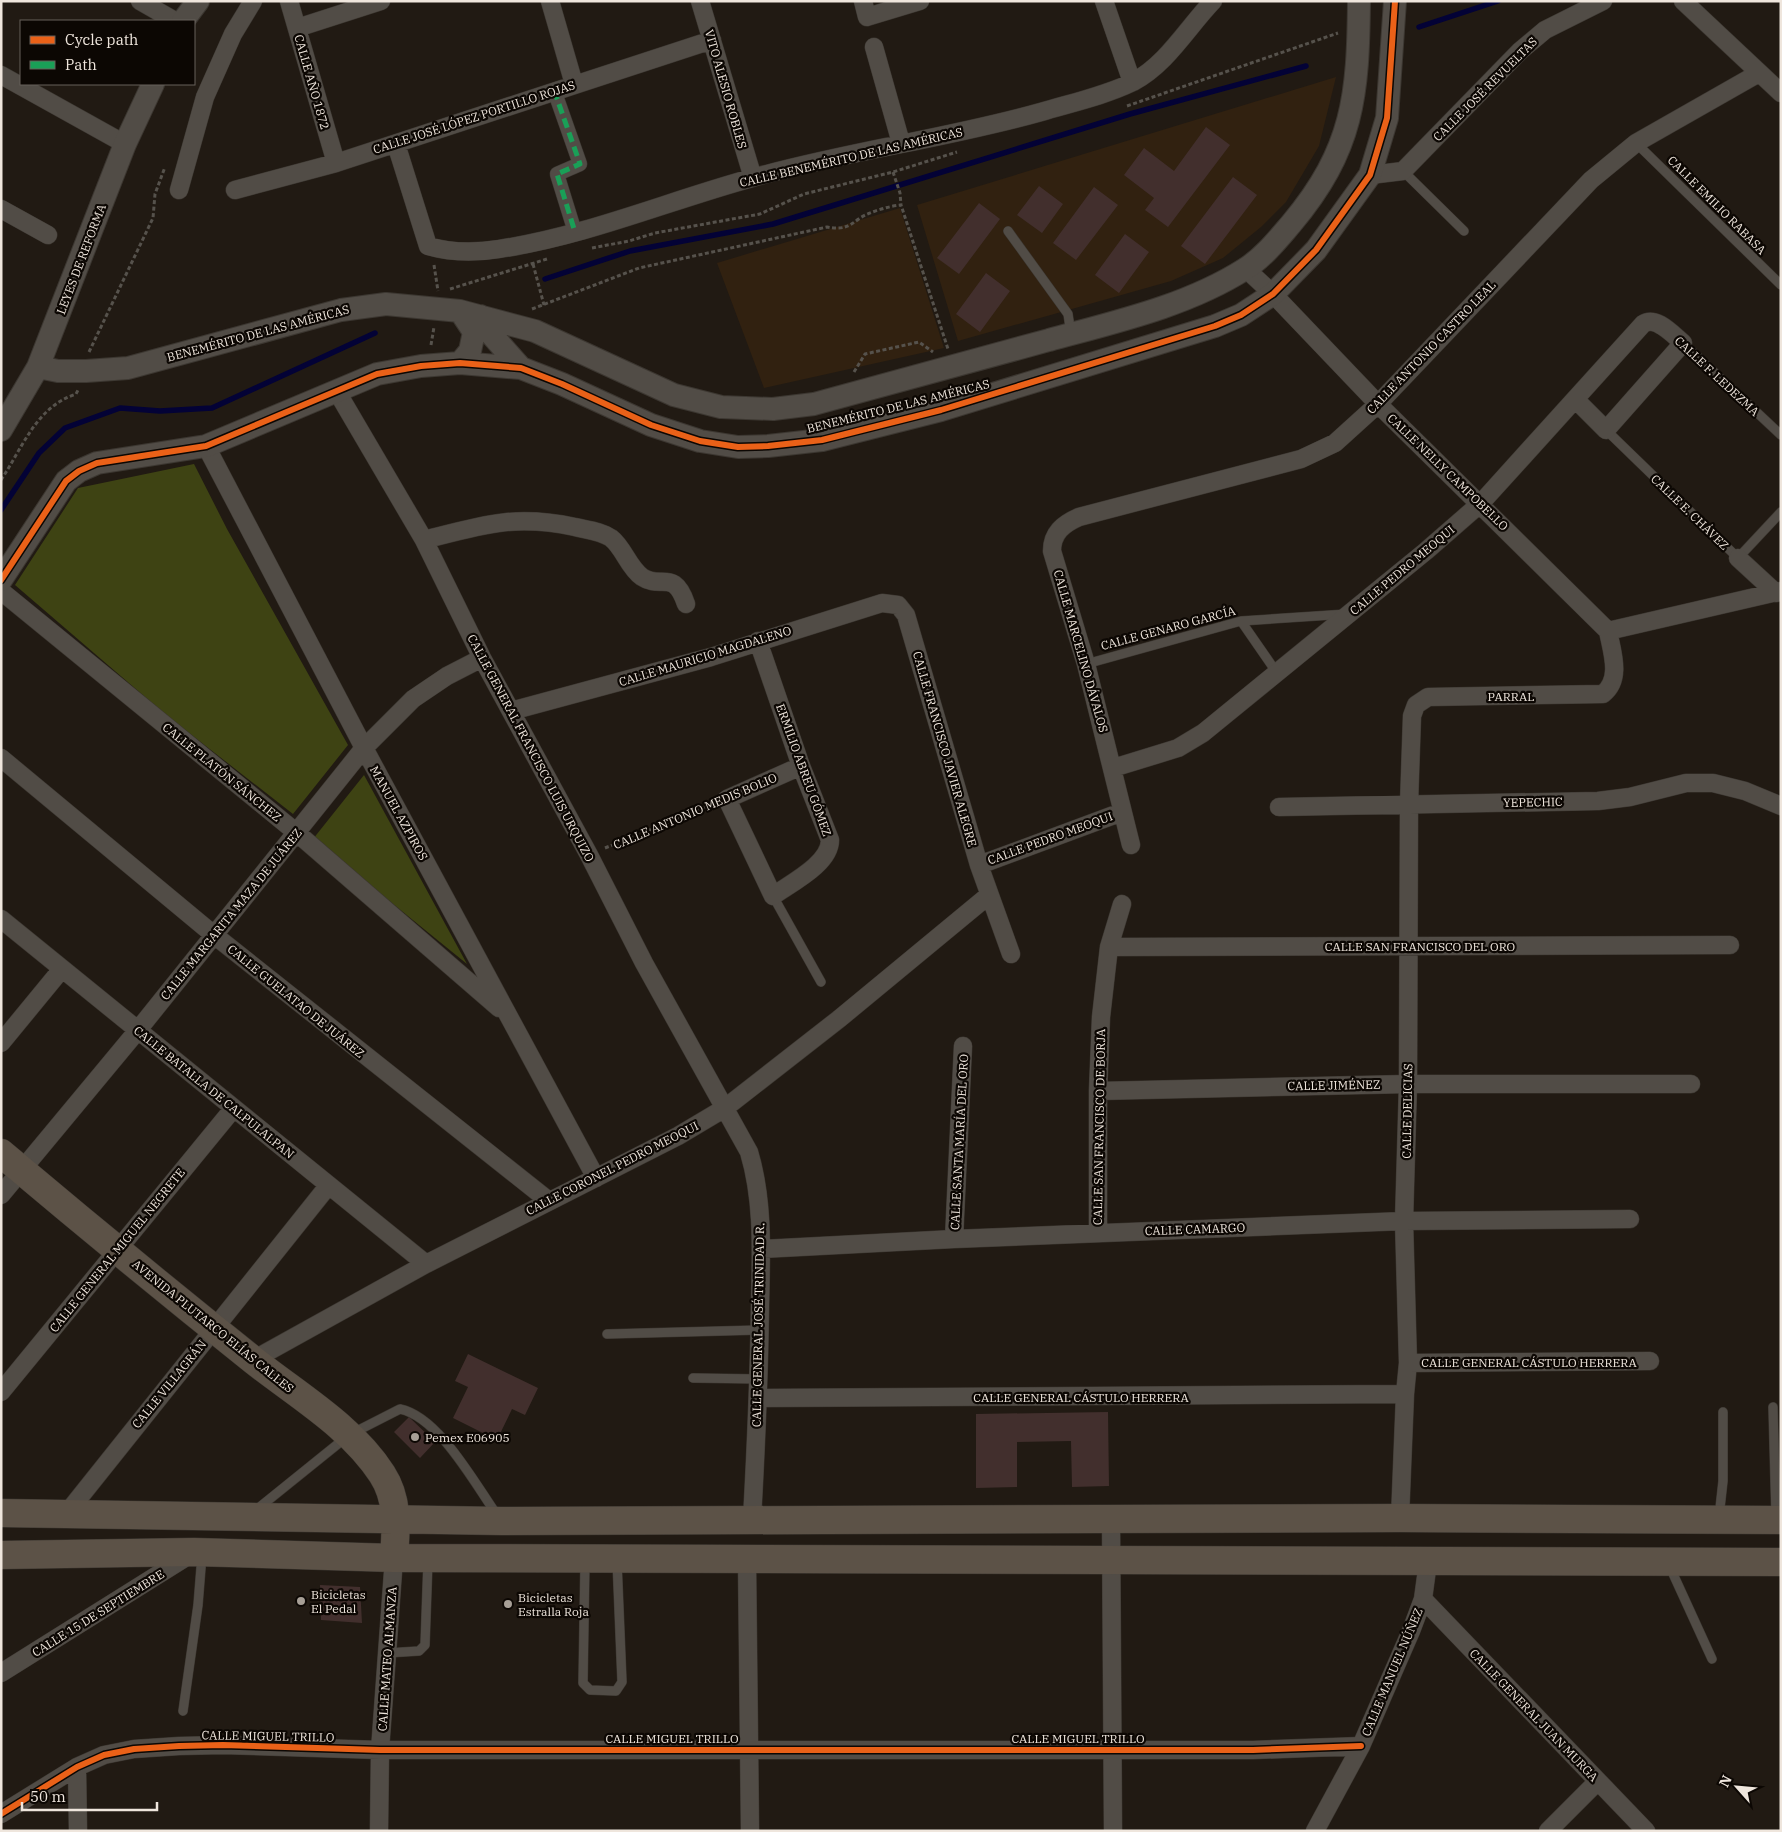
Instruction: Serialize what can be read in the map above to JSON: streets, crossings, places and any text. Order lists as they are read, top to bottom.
{
  "streets": {
    "main road": ["AVENIDA PLUTARCO ELÍAS CALLES", "CALLE MATEO ALMANZA"],
    "street": [
      "CALLE AÑO 1872",
      "VITO ALESIO ROBLES",
      "CALLE JOSÉ REVUELTAS",
      "CALLE JOSÉ LÓPEZ PORTILLO ROJAS",
      "CALLE BENEMÉRITO DE LAS AMÉRICAS",
      "LEYES DE REFORMA",
      "BENEMÉRITO DE LAS AMÉRICAS",
      "CALLE ANTONIO CASTRO LEAL",
      "CALLE F. LEDEZMA",
      "CALLE NELLY CAMPOBELLO",
      "CALLE E. CHÁVEZ",
      "CALLE PEDRO MEOQUI",
      "CALLE MARCELINO DÁVALOS",
      "CALLE MAURICIO MAGDALENO",
      "PARRAL",
      "CALLE GENERAL FRANCISCO LUIS URQUIZO",
      "CALLE FRANCISCO JAVIER ALEGRE",
      "ERMILIO ABREU GÓMEZ",
      "CALLE PLATÓN SÁNCHEZ",
      "YEPECHIC",
      "CALLE ANTONIO MEDIS BOLIO",
      "MANUEL AZPIROS",
      "CALLE MARGARITA MAZA DE JUÁREZ",
      "CALLE SAN FRANCISCO DEL ORO",
      "CALLE GUELATAO DE JUÁREZ",
      "CALLE JIMÉNEZ",
      "CALLE BATALLA DE CALPULALPAN",
      "CALLE DELICIAS",
      "CALLE SAN FRANCISCO DE BORJA",
      "CALLE SANTA MARÍA DEL ORO",
      "CALLE CORONEL PEDRO MEOQUI",
      "CALLE CAMARGO",
      "CALLE GENERAL MIGUEL NEGRETE",
      "CALLE GENERAL JOSÉ TRINIDAD R.",
      "CALLE GENERAL CÁSTULO HERRERA",
      "CALLE VILLAGRÁN",
      "CALLE 15 DE SEPTIEMBRE",
      "CALLE MANUEL NÚÑEZ",
      "CALLE GENERAL JUAN MURGA",
      "CALLE MIGUEL TRILLO"
    ],
    "lane": ["CALLE EMILIO RABASA", "CALLE GENARO GARCÍA"]
  },
  "crossings": [
    ["CALLE AÑO 1872", "CALLE JOSÉ LÓPEZ PORTILLO ROJAS"],
    ["VITO ALESIO ROBLES", "CALLE JOSÉ LÓPEZ PORTILLO ROJAS"],
    ["VITO ALESIO ROBLES", "CALLE BENEMÉRITO DE LAS AMÉRICAS"],
    ["CALLE EMILIO RABASA", "CALLE ANTONIO CASTRO LEAL"],
    ["LEYES DE REFORMA", "BENEMÉRITO DE LAS AMÉRICAS"],
    ["BENEMÉRITO DE LAS AMÉRICAS", "CALLE NELLY CAMPOBELLO"],
    ["BENEMÉRITO DE LAS AMÉRICAS", "CALLE GENERAL FRANCISCO LUIS URQUIZO"],
    ["BENEMÉRITO DE LAS AMÉRICAS", "MANUEL AZPIROS"],
    ["CALLE ANTONIO CASTRO LEAL", "CALLE NELLY CAMPOBELLO"],
    ["CALLE ANTONIO CASTRO LEAL", "CALLE MARCELINO DÁVALOS"],
    ["CALLE F. LEDEZMA", "CALLE PEDRO MEOQUI"],
    ["CALLE NELLY CAMPOBELLO", "CALLE PEDRO MEOQUI"],
    ["CALLE NELLY CAMPOBELLO", "PARRAL"],
    ["CALLE E. CHÁVEZ", "CALLE PEDRO MEOQUI"],
    ["CALLE PEDRO MEOQUI", "CALLE GENARO GARCÍA"],
    ["CALLE PEDRO MEOQUI", "CALLE MARCELINO DÁVALOS"],
    ["CALLE PEDRO MEOQUI", "CALLE FRANCISCO JAVIER ALEGRE"],
    ["CALLE GENARO GARCÍA", "CALLE MARCELINO DÁVALOS"],
    ["CALLE MAURICIO MAGDALENO", "CALLE GENERAL FRANCISCO LUIS URQUIZO"],
    ["CALLE MAURICIO MAGDALENO", "CALLE FRANCISCO JAVIER ALEGRE"],
    ["CALLE MAURICIO MAGDALENO", "ERMILIO ABREU GÓMEZ"],
    ["PARRAL", "CALLE DELICIAS"],
    ["CALLE GENERAL FRANCISCO LUIS URQUIZO", "CALLE ANTONIO MEDIS BOLIO"],
    ["CALLE GENERAL FRANCISCO LUIS URQUIZO", "CALLE MARGARITA MAZA DE JUÁREZ"],
    ["CALLE GENERAL FRANCISCO LUIS URQUIZO", "CALLE CORONEL PEDRO MEOQUI"],
    ["CALLE GENERAL FRANCISCO LUIS URQUIZO", "CALLE GENERAL JOSÉ TRINIDAD R."],
    ["CALLE FRANCISCO JAVIER ALEGRE", "CALLE CORONEL PEDRO MEOQUI"],
    ["ERMILIO ABREU GÓMEZ", "CALLE ANTONIO MEDIS BOLIO"],
    ["CALLE PLATÓN SÁNCHEZ", "MANUEL AZPIROS"],
    ["CALLE PLATÓN SÁNCHEZ", "CALLE MARGARITA MAZA DE JUÁREZ"],
    ["YEPECHIC", "CALLE DELICIAS"],
    ["MANUEL AZPIROS", "CALLE MARGARITA MAZA DE JUÁREZ"],
    ["MANUEL AZPIROS", "CALLE CORONEL PEDRO MEOQUI"],
    ["CALLE MARGARITA MAZA DE JUÁREZ", "CALLE GUELATAO DE JUÁREZ"],
    ["CALLE MARGARITA MAZA DE JUÁREZ", "CALLE BATALLA DE CALPULALPAN"],
    ["CALLE MARGARITA MAZA DE JUÁREZ", "AVENIDA PLUTARCO ELÍAS CALLES"],
    ["CALLE SAN FRANCISCO DEL ORO", "CALLE DELICIAS"],
    ["CALLE SAN FRANCISCO DEL ORO", "CALLE SAN FRANCISCO DE BORJA"],
    ["CALLE GUELATAO DE JUÁREZ", "CALLE CORONEL PEDRO MEOQUI"],
    ["CALLE JIMÉNEZ", "CALLE DELICIAS"],
    ["CALLE JIMÉNEZ", "CALLE SAN FRANCISCO DE BORJA"],
    ["CALLE BATALLA DE CALPULALPAN", "CALLE CORONEL PEDRO MEOQUI"],
    ["CALLE BATALLA DE CALPULALPAN", "CALLE GENERAL MIGUEL NEGRETE"],
    ["CALLE BATALLA DE CALPULALPAN", "CALLE VILLAGRÁN"],
    ["CALLE DELICIAS", "CALLE CAMARGO"],
    ["CALLE DELICIAS", "CALLE GENERAL CÁSTULO HERRERA"],
    ["CALLE SAN FRANCISCO DE BORJA", "CALLE CAMARGO"],
    ["CALLE SANTA MARÍA DEL ORO", "CALLE CAMARGO"],
    ["CALLE CORONEL PEDRO MEOQUI", "CALLE GENERAL JOSÉ TRINIDAD R."],
    ["CALLE CORONEL PEDRO MEOQUI", "AVENIDA PLUTARCO ELÍAS CALLES"],
    ["CALLE CAMARGO", "CALLE GENERAL JOSÉ TRINIDAD R."],
    ["CALLE GENERAL MIGUEL NEGRETE", "AVENIDA PLUTARCO ELÍAS CALLES"],
    ["CALLE GENERAL JOSÉ TRINIDAD R.", "CALLE GENERAL CÁSTULO HERRERA"],
    ["AVENIDA PLUTARCO ELÍAS CALLES", "CALLE VILLAGRÁN"],
    ["AVENIDA PLUTARCO ELÍAS CALLES", "CALLE MATEO ALMANZA"],
    ["CALLE MATEO ALMANZA", "CALLE MIGUEL TRILLO"],
    ["CALLE MANUEL NÚÑEZ", "CALLE GENERAL JUAN MURGA"],
    ["CALLE MANUEL NÚÑEZ", "CALLE MIGUEL TRILLO"]
  ],
  "places": ["Pemex E06905", "Bicicletas El Pedal", "Bicicletas Estralla Roja"],
  "legend": ["Cycle path", "Path"],
  "scale_bar": "50 m",
  "north": "top left"
}
